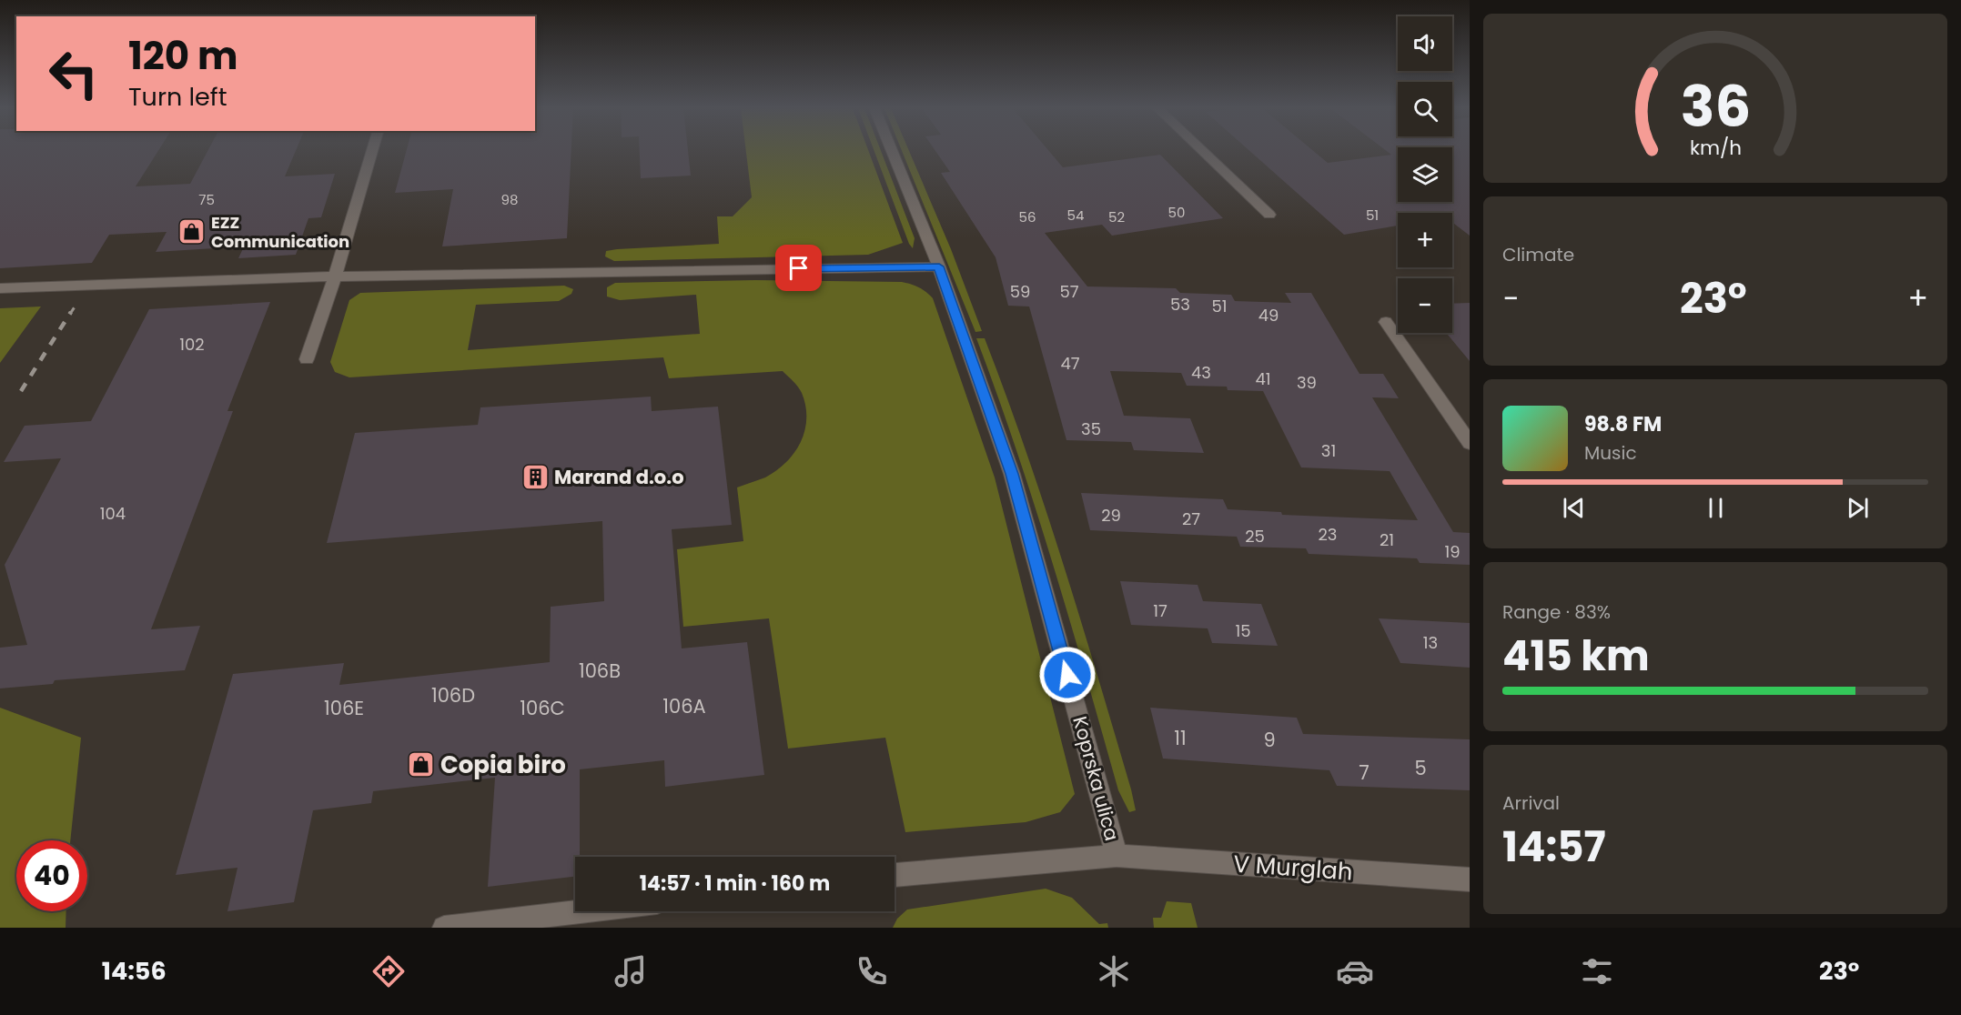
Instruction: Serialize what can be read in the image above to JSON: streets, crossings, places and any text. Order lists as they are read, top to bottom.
{
  "streets": {
    "street": ["Koprska ulica", "V Murglah"]
  },
  "crossings": [
    ["Koprska ulica", "V Murglah"]
  ],
  "places": {
    "shop": ["EZZ Communication", "Copia biro"],
    "building": ["Marand d.o.o"]
  },
  "house_numbers": [
    "75",
    "98",
    "50",
    "54",
    "51",
    "56",
    "52",
    "59",
    "57",
    "53",
    "51",
    "49",
    "102",
    "47",
    "43",
    "41",
    "39",
    "35",
    "31",
    "104",
    "29",
    "27",
    "23",
    "25",
    "21",
    "19",
    "17",
    "15",
    "13",
    "106B",
    "106D",
    "106A",
    "106E",
    "106C",
    "11",
    "9",
    "5",
    "7"
  ],
  "page": {
    "map_buttons": ["+", "−"],
    "turn": ["120 m", "Turn left"],
    "tile": [
      "Climate",
      ["Range · 83%", "415 km"],
      ["Arrival", "14:57"]
    ],
    "heat": ["−", "23°", "+"],
    "song": ["98.8 FM", "Music"],
    "limit": "40",
    "trip": "14:57 · 1 min · 160 m",
    "tabs": ["14:56", "23°"],
    "gauge": ["36", "km/h"]
  }
}
